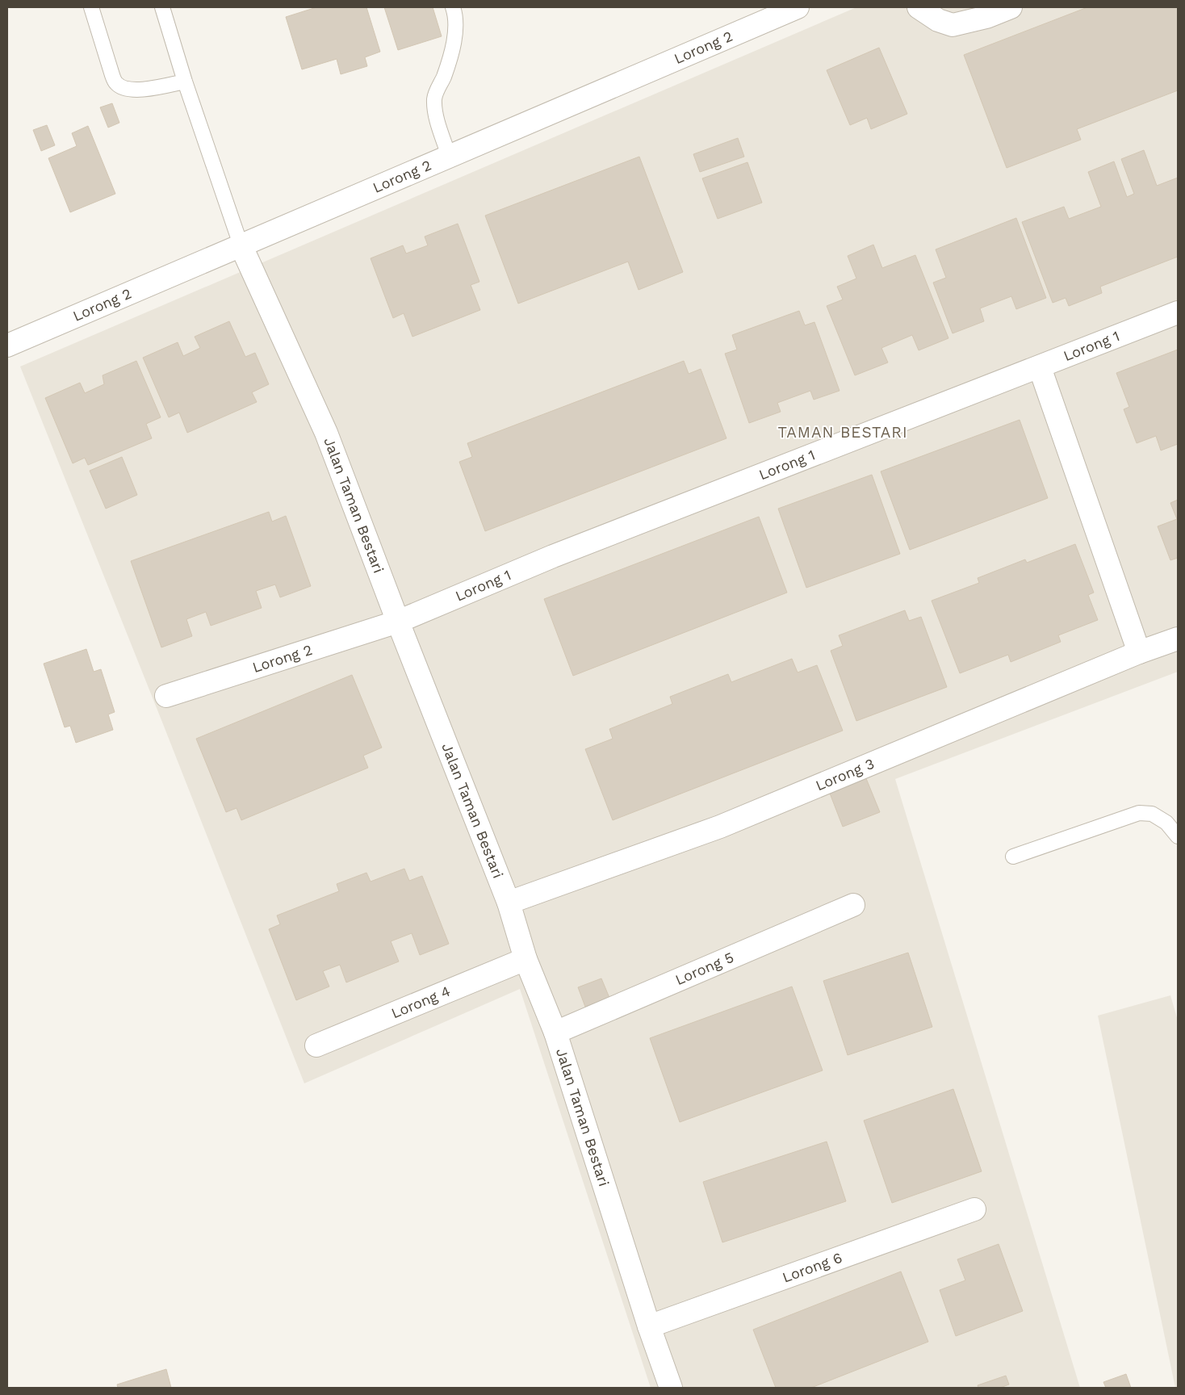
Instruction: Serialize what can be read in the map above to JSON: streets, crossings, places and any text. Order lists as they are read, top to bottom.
{
  "streets": {
    "street": [
      "Lorong 2",
      "Lorong 1",
      "Jalan Taman Bestari",
      "Lorong 3",
      "Lorong 5",
      "Lorong 4",
      "Lorong 6"
    ]
  },
  "crossings": [
    ["Lorong 2", "Lorong 1"],
    ["Lorong 2", "Jalan Taman Bestari"],
    ["Lorong 1", "Jalan Taman Bestari"],
    ["Jalan Taman Bestari", "Lorong 3"],
    ["Jalan Taman Bestari", "Lorong 5"],
    ["Jalan Taman Bestari", "Lorong 4"],
    ["Jalan Taman Bestari", "Lorong 6"]
  ],
  "districts": ["TAMAN BESTARI"]
}
